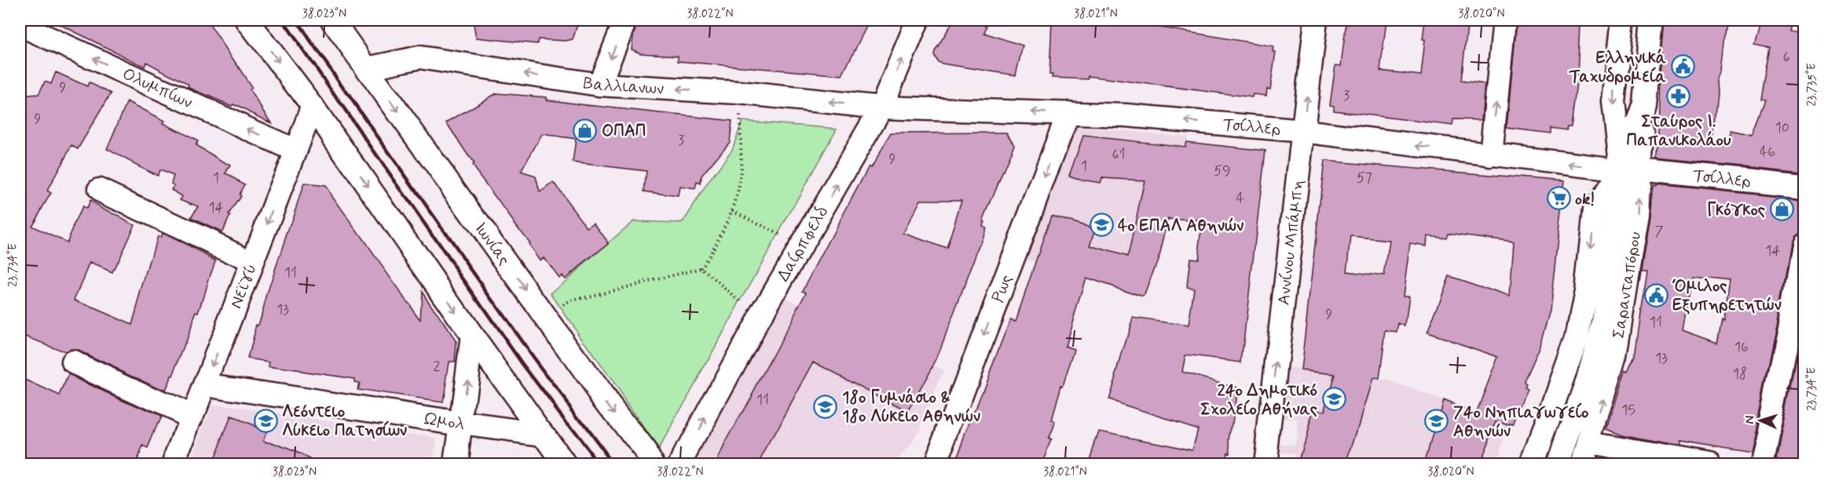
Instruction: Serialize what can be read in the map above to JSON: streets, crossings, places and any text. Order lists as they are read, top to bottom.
{
  "streets": {
    "street": [
      "Βαλλιανων",
      "Ολυμπίων",
      "Τσίλλερ",
      "Αννίνου Μπάμπη",
      "Ιωνίας",
      "Δαίρπφελδ",
      "Νεϊγύ",
      "Σαρανταπόρου",
      "Ρως",
      "Ωμολ"
    ]
  },
  "crossings": [
    ["Βαλλιανων", "Τσίλλερ"],
    ["Βαλλιανων", "Ιωνίας"],
    ["Βαλλιανων", "Δαίρπφελδ"],
    ["Ολυμπίων", "Νεϊγύ"],
    ["Τσίλλερ", "Αννίνου Μπάμπη"],
    ["Τσίλλερ", "Δαίρπφελδ"],
    ["Τσίλλερ", "Σαρανταπόρου"],
    ["Τσίλλερ", "Ρως"],
    ["Νεϊγύ", "Ωμολ"]
  ],
  "one_way": [
    "Βαλλιανων",
    "Τσίλλερ",
    "Αννίνου Μπάμπη",
    "Δαίρπφελδ",
    "Νεϊγύ",
    "Ρως"
  ],
  "places": {
    "public building": ["Ελληνικά Ταχυδρομεία", "Όμιλος Εξυπηρετητών"],
    "pharmacy": ["Σταύρος Ι. Παπανικολάου"],
    "shop": ["ΟΠΑΠ", "Γκόγκος"],
    "supermarket": ["ok!"],
    "school or university": [
      "4ο ΕΠΑΛ Αθηνών",
      "24ο Δημοτικό Σχολείο Αθήνας",
      "18ο Γυμνάσιο & 18ο Λύκειο Αθηνών",
      "Λεόντειο Λύκειο Πατησίων",
      "74ο Νηπιαγωγείο Αθηνών"
    ]
  },
  "house_numbers": [
    "6",
    "9",
    "3",
    "9",
    "10",
    "3",
    "46",
    "61",
    "9",
    "1",
    "59",
    "1",
    "57",
    "4",
    "14",
    "7",
    "14",
    "11",
    "13",
    "9",
    "11",
    "16",
    "13",
    "2",
    "18",
    "11",
    "15"
  ],
  "north": "left",
  "coordinates": [
    "38.023°N",
    "38.022°N",
    "38.021°N",
    "38.020°N",
    "23.735°E",
    "23.734°E"
  ]
}
